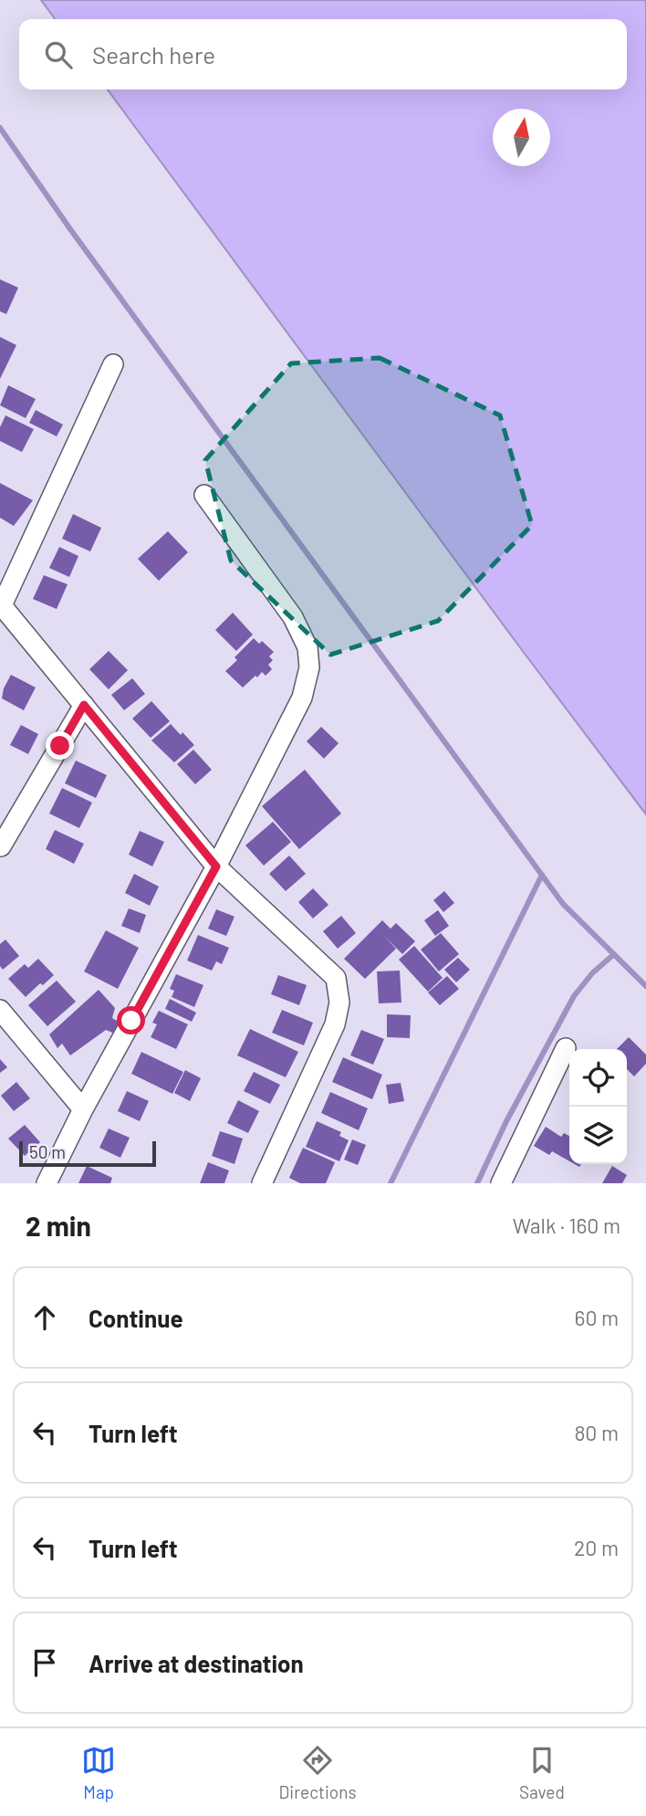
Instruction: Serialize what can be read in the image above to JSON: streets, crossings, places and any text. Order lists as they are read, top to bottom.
{
  "scale_bar": "50 m",
  "north": "top",
  "page": {
    "search": "Search here",
    "scale": "50 m",
    "heading": ["2 min", "Walk · 160 m"],
    "list": [
      ["Continue", "60 m"],
      ["Turn left", "80 m"],
      ["Turn left", "20 m"],
      "Arrive at destination"
    ],
    "nav": ["Map", "Directions", "Saved"]
  }
}
